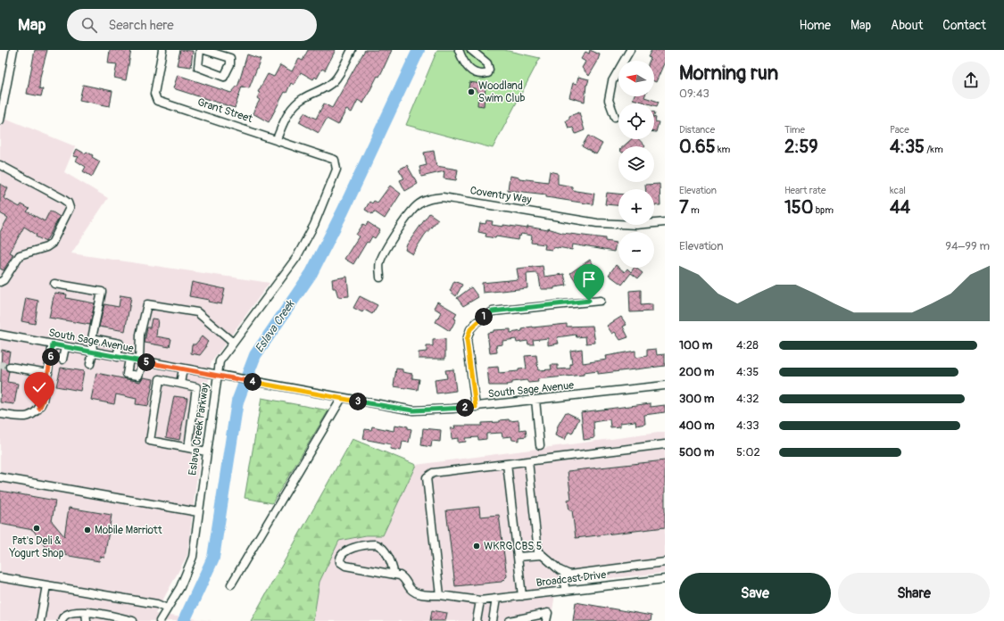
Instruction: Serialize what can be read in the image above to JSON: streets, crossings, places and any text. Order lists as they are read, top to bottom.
{
  "streets": {
    "street": [
      "Grant Street",
      "Coventry Way",
      "South Sage Avenue",
      "Eslava Creek Parkway",
      "Broadcast Drive"
    ]
  },
  "crossings": [
    ["Grant Street", "Eslava Creek Parkway"],
    ["South Sage Avenue", "Eslava Creek Parkway"]
  ],
  "water": ["Eslava Creek"],
  "places": [
    "Woodland Swim Club",
    "Pat's Deli & Yogurt Shop",
    "Mobile Marriott",
    "WKRG CBS 5"
  ],
  "north": "left",
  "page": {
    "header": "Map",
    "search": "Search here",
    "nav": [
      "Home",
      "Map",
      "About",
      "Contact"
    ],
    "heading": ["Morning run", "09:43"],
    "map_buttons": ["+", "−"],
    "stats": [
      ["Distance", "0.65 km"],
      ["Time", "2:59"],
      ["Pace", "4:35 /km"],
      ["Elevation", "7 m"],
      ["Heart rate", "150 bpm"],
      ["kcal", "44"]
    ],
    "chart": ["Elevation", "94–99 m"],
    "pins": [
      "1",
      "6",
      "5",
      "4",
      "3",
      "2"
    ],
    "list": [
      {
        "name": "100 m",
        "note": "4:28"
      },
      {
        "name": "200 m",
        "note": "4:35"
      },
      {
        "name": "300 m",
        "note": "4:32"
      },
      {
        "name": "400 m",
        "note": "4:33"
      },
      {
        "name": "500 m",
        "note": "5:02"
      }
    ],
    "buttons": ["Save", "Share"]
  }
}
